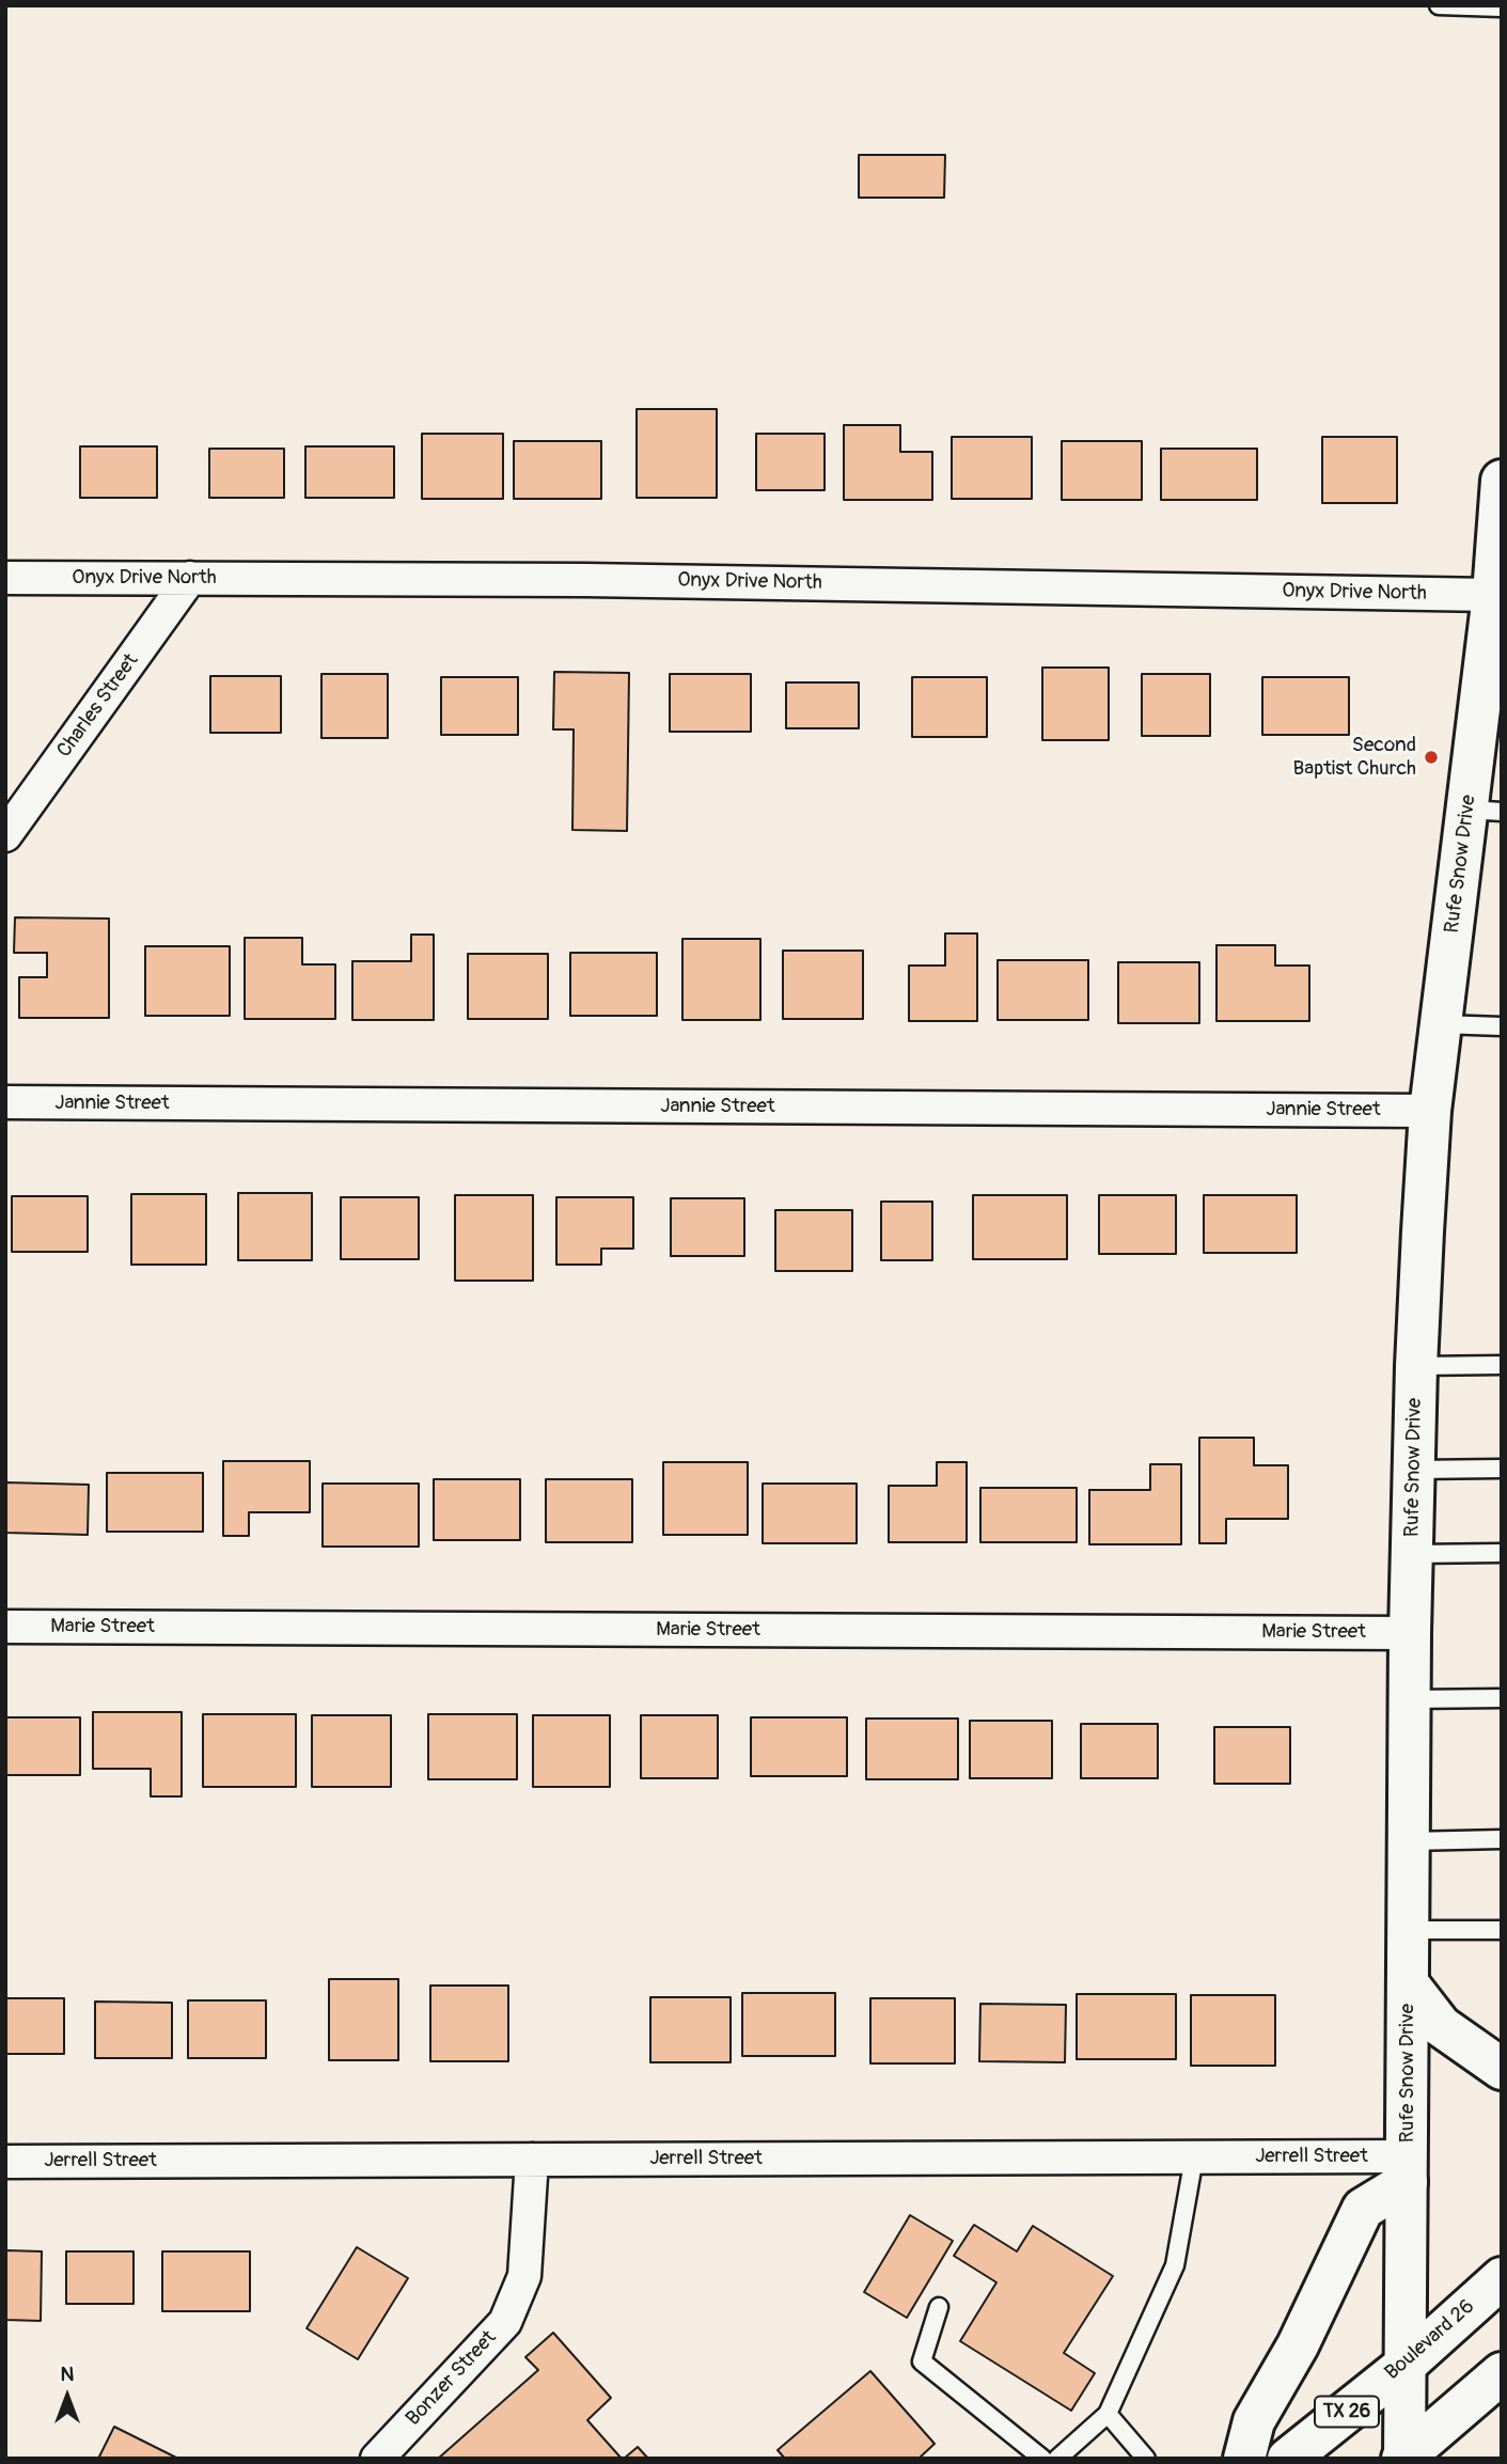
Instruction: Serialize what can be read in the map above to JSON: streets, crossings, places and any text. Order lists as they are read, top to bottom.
{
  "streets": {
    "main road": ["Rufe Snow Drive", "Boulevard 26", "TX 26"],
    "street": [
      "Onyx Drive North",
      "Charles Street",
      "Jannie Street",
      "Marie Street",
      "Jerrell Street",
      "Bonzer Street"
    ]
  },
  "crossings": [
    ["Onyx Drive North", "Charles Street"],
    ["Onyx Drive North", "Rufe Snow Drive"],
    ["Rufe Snow Drive", "Jannie Street"],
    ["Rufe Snow Drive", "Marie Street"],
    ["Rufe Snow Drive", "Jerrell Street"],
    ["Rufe Snow Drive", "Boulevard 26"],
    ["Jerrell Street", "Bonzer Street"]
  ],
  "places": ["Second Baptist Church"],
  "north": "top"
}
